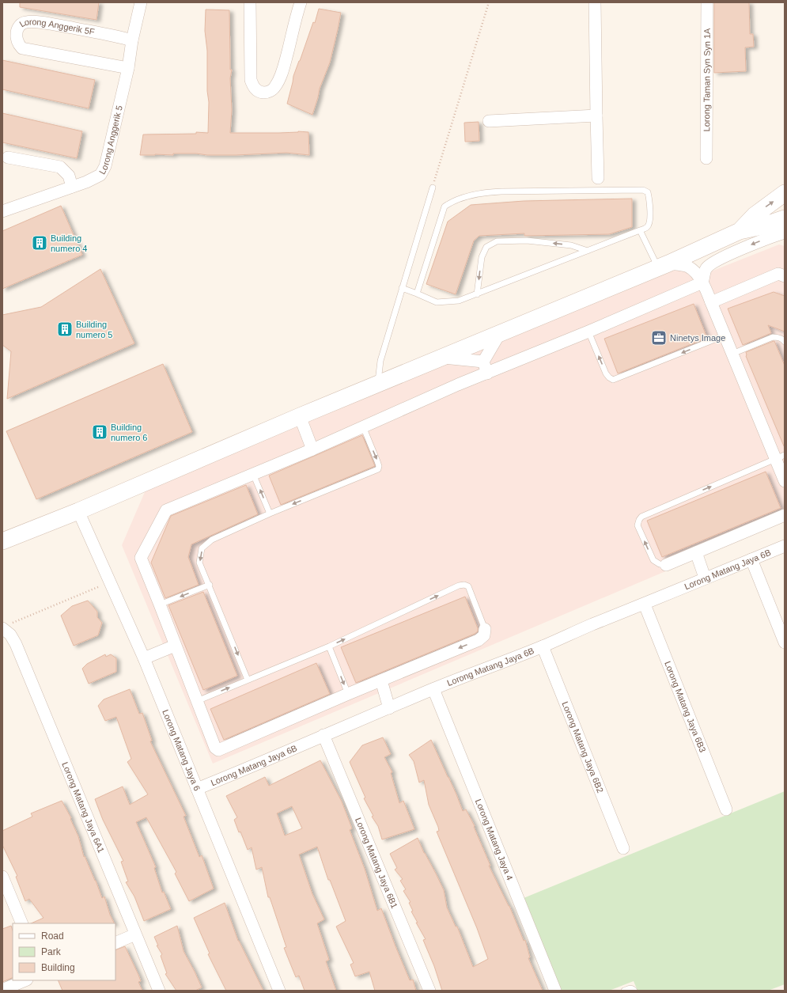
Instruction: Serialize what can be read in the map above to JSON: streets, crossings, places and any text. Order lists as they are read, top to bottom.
{
  "streets": {
    "street": [
      "Lorong Anggerik 5F",
      "Lorong Taman Syn Syn 1A",
      "Lorong Anggerik 5",
      "Lorong Matang Jaya 6B",
      "Lorong Matang Jaya 6B3",
      "Lorong Matang Jaya 6B2",
      "Lorong Matang Jaya 6",
      "Lorong Matang Jaya 6A1",
      "Lorong Matang Jaya 4",
      "Lorong Matang Jaya 6B1"
    ]
  },
  "crossings": [
    ["Lorong Anggerik 5F", "Lorong Anggerik 5"],
    ["Lorong Matang Jaya 6B", "Lorong Matang Jaya 6B3"],
    ["Lorong Matang Jaya 6B", "Lorong Matang Jaya 6B2"],
    ["Lorong Matang Jaya 6B", "Lorong Matang Jaya 6"],
    ["Lorong Matang Jaya 6B", "Lorong Matang Jaya 4"],
    ["Lorong Matang Jaya 6B", "Lorong Matang Jaya 6B1"]
  ],
  "places": {
    "building": ["Building numero 4", "Building numero 5", "Building numero 6"],
    "office": ["Ninetys Image"]
  },
  "legend": ["Road", "Park", "Building"]
}
